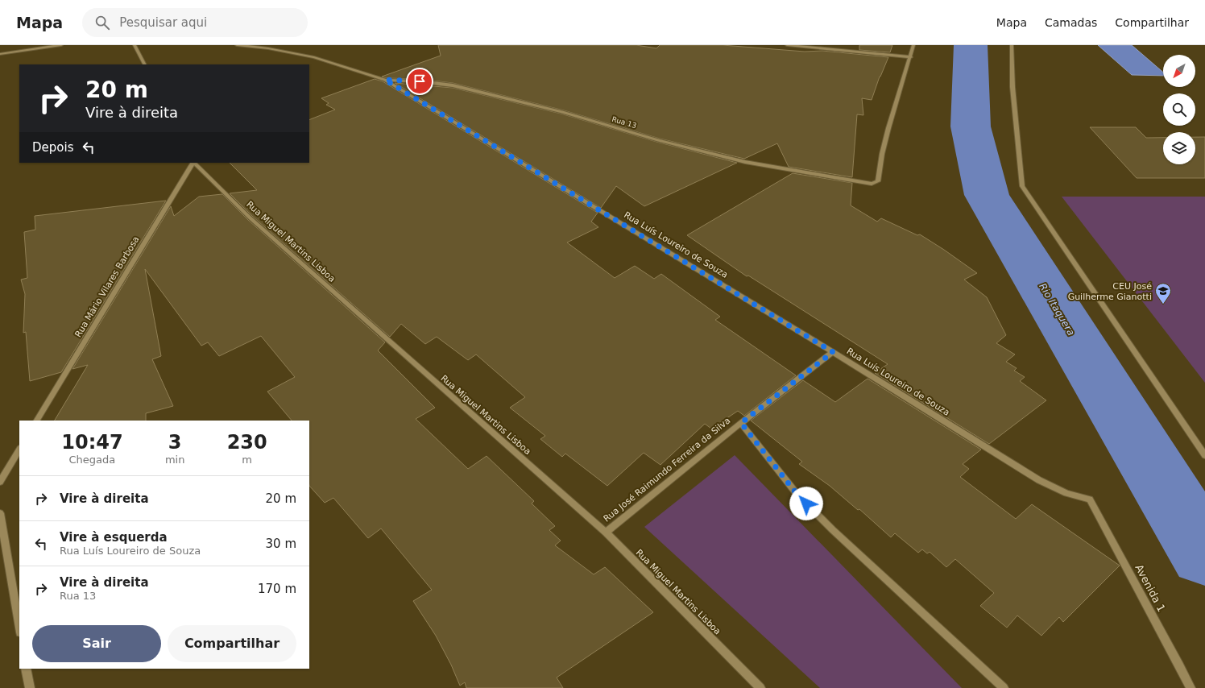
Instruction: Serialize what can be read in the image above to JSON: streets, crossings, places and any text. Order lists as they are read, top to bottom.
{
  "streets": {
    "street": [
      "Rua 13",
      "Rua Miguel Martins Lisboa",
      "Rua Luís Loureiro de Souza",
      "Rua Mário Vilares Barbosa",
      "Rua José Raimundo Ferreira da Silva",
      "Avenida 1"
    ]
  },
  "crossings": [
    ["Rua 13", "Rua Luís Loureiro de Souza"],
    ["Rua Miguel Martins Lisboa", "Rua José Raimundo Ferreira da Silva"],
    ["Rua Luís Loureiro de Souza", "Rua José Raimundo Ferreira da Silva"],
    ["Rua Luís Loureiro de Souza", "Avenida 1"]
  ],
  "water": ["Rio Itaquera"],
  "places": {
    "school or university": ["CEU José Guilherme Gianotti"]
  },
  "north": "bottom left",
  "page": {
    "header": "Mapa",
    "search": "Pesquisar aqui",
    "nav": ["Mapa", "Camadas", "Compartilhar"],
    "turn": ["20 m", "Vire à direita"],
    "then": "Depois",
    "eta": [
      "10:47",
      "Chegada",
      "3",
      "min",
      "230",
      "m"
    ],
    "list": [
      {
        "name": "Vire à direita",
        "value": "20 m"
      },
      {
        "name": "Vire à esquerda",
        "note": "Rua Luís Loureiro de Souza",
        "value": "30 m"
      },
      {
        "name": "Vire à direita",
        "note": "Rua 13",
        "value": "170 m"
      }
    ],
    "buttons": ["Sair", "Compartilhar"]
  }
}
